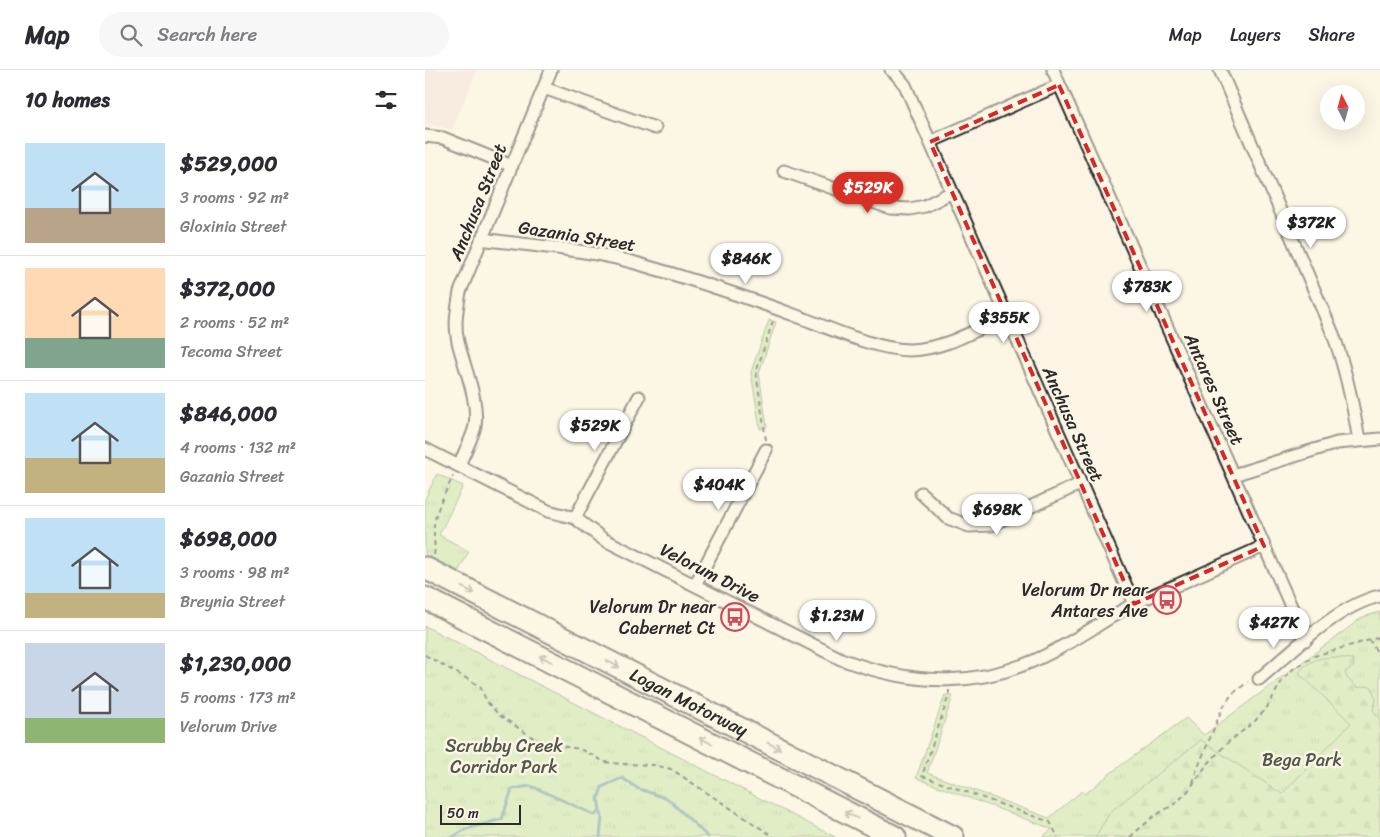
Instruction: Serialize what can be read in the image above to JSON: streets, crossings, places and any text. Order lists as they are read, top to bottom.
{
  "streets": {
    "highway": ["Logan Motorway"],
    "street": [
      "Anchusa Street",
      "Gazania Street",
      "Antares Street",
      "Velorum Drive"
    ]
  },
  "crossings": [
    ["Anchusa Street", "Gazania Street"],
    ["Anchusa Street", "Velorum Drive"],
    ["Antares Street", "Velorum Drive"]
  ],
  "parks": ["Scrubby Creek Corridor Park", "Bega Park"],
  "places": {
    "bus stop": ["Velorum Dr near Antares Ave", "Velorum Dr near Cabernet Ct"]
  },
  "scale_bar": "50 m",
  "north": "top",
  "page": {
    "header": "Map",
    "search": "Search here",
    "nav": ["Map", "Layers", "Share"],
    "heading": "10 homes",
    "list": [
      {
        "name": "$529,000",
        "note": "3 rooms · 92 m² · Gloxinia Street"
      },
      {
        "name": "$372,000",
        "note": "2 rooms · 52 m² · Tecoma Street"
      },
      {
        "name": "$846,000",
        "note": "4 rooms · 132 m² · Gazania Street"
      },
      {
        "name": "$698,000",
        "note": "3 rooms · 98 m² · Breynia Street"
      },
      {
        "name": "$1,230,000",
        "note": "5 rooms · 173 m² · Velorum Drive"
      }
    ],
    "price": [
      "$529K",
      "$372K",
      "$846K",
      "$783K",
      "$355K",
      "$529K",
      "$404K",
      "$698K",
      "$1.23M",
      "$427K"
    ],
    "scale": "50 m"
  }
}
